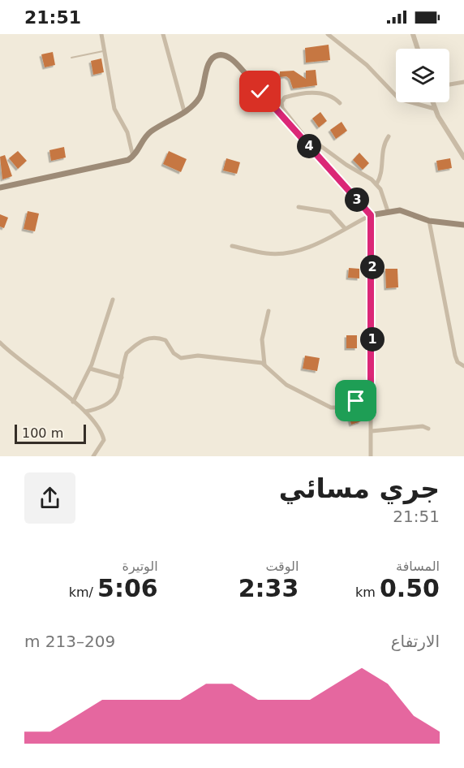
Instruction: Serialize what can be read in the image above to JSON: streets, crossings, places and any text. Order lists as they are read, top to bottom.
{
  "scale_bar": "100 m",
  "page": {
    "status": "21:51",
    "pins": [
      "4",
      "3",
      "2",
      "1"
    ],
    "scale": "100 m",
    "heading": ["جري مسائي", "21:51"],
    "stats": [
      ["المسافة", "0.50 km"],
      ["الوقت", "2:33"],
      ["الوتيرة", "5:06 /km"]
    ],
    "chart": ["الارتفاع", "209–213 m"]
  }
}
